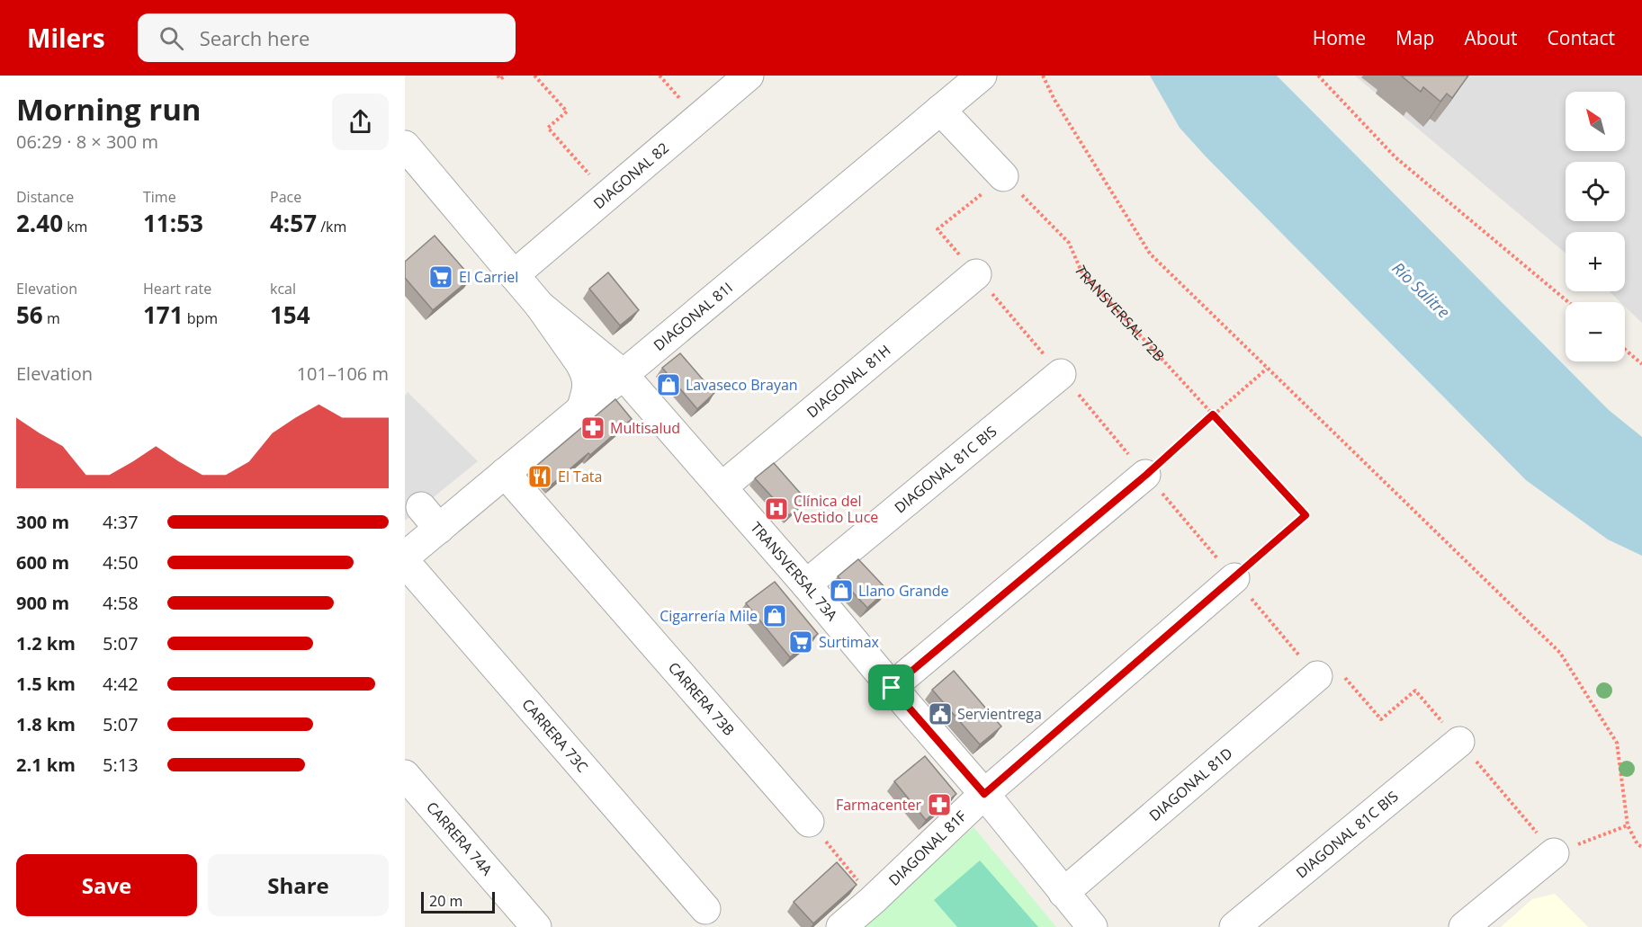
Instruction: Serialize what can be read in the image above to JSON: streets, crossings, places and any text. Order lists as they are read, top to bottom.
{
  "streets": {
    "street": [
      "DIAGONAL 82",
      "DIAGONAL 81I",
      "DIAGONAL 81H",
      "DIAGONAL 81C BIS",
      "TRANSVERSAL 73A",
      "CARRERA 73B",
      "CARRERA 73C",
      "DIAGONAL 81D",
      "CARRERA 74A",
      "DIAGONAL 81F"
    ],
    "path": ["TRANSVERSAL 72B"]
  },
  "crossings": [
    ["DIAGONAL 82", "TRANSVERSAL 73A"],
    ["TRANSVERSAL 72B", "DIAGONAL 81F"],
    ["DIAGONAL 81I", "TRANSVERSAL 73A"],
    ["DIAGONAL 81I", "CARRERA 73B"],
    ["DIAGONAL 81H", "TRANSVERSAL 73A"],
    ["DIAGONAL 81C BIS", "TRANSVERSAL 73A"],
    ["TRANSVERSAL 73A", "DIAGONAL 81D"],
    ["TRANSVERSAL 73A", "DIAGONAL 81F"]
  ],
  "water": ["Río Salitre"],
  "places": {
    "supermarket": ["El Carriel", "Surtimax"],
    "shop": ["Lavaseco Brayan", "Llano Grande", "Cigarrería Mile"],
    "pharmacy": ["Multisalud", "Farmacenter"],
    "restaurant": ["El Tata"],
    "hospital": ["Clínica del Vestido Luce"],
    "public building": ["Servientrega"]
  },
  "scale_bar": "20 m",
  "north": "top left",
  "page": {
    "header": "Milers",
    "search": "Search here",
    "nav": [
      "Home",
      "Map",
      "About",
      "Contact"
    ],
    "heading": ["Morning run", "06:29 · 8 × 300 m"],
    "map_buttons": ["+", "−"],
    "stats": [
      ["Distance", "2.40 km"],
      ["Time", "11:53"],
      ["Pace", "4:57 /km"],
      ["Elevation", "56 m"],
      ["Heart rate", "171 bpm"],
      ["kcal", "154"]
    ],
    "chart": ["Elevation", "101–106 m"],
    "list": [
      {
        "name": "300 m",
        "note": "4:37"
      },
      {
        "name": "600 m",
        "note": "4:50"
      },
      {
        "name": "900 m",
        "note": "4:58"
      },
      {
        "name": "1.2 km",
        "note": "5:07"
      },
      {
        "name": "1.5 km",
        "note": "4:42"
      },
      {
        "name": "1.8 km",
        "note": "5:07"
      },
      {
        "name": "2.1 km",
        "note": "5:13"
      }
    ],
    "buttons": ["Save", "Share"],
    "scale": "20 m"
  }
}
